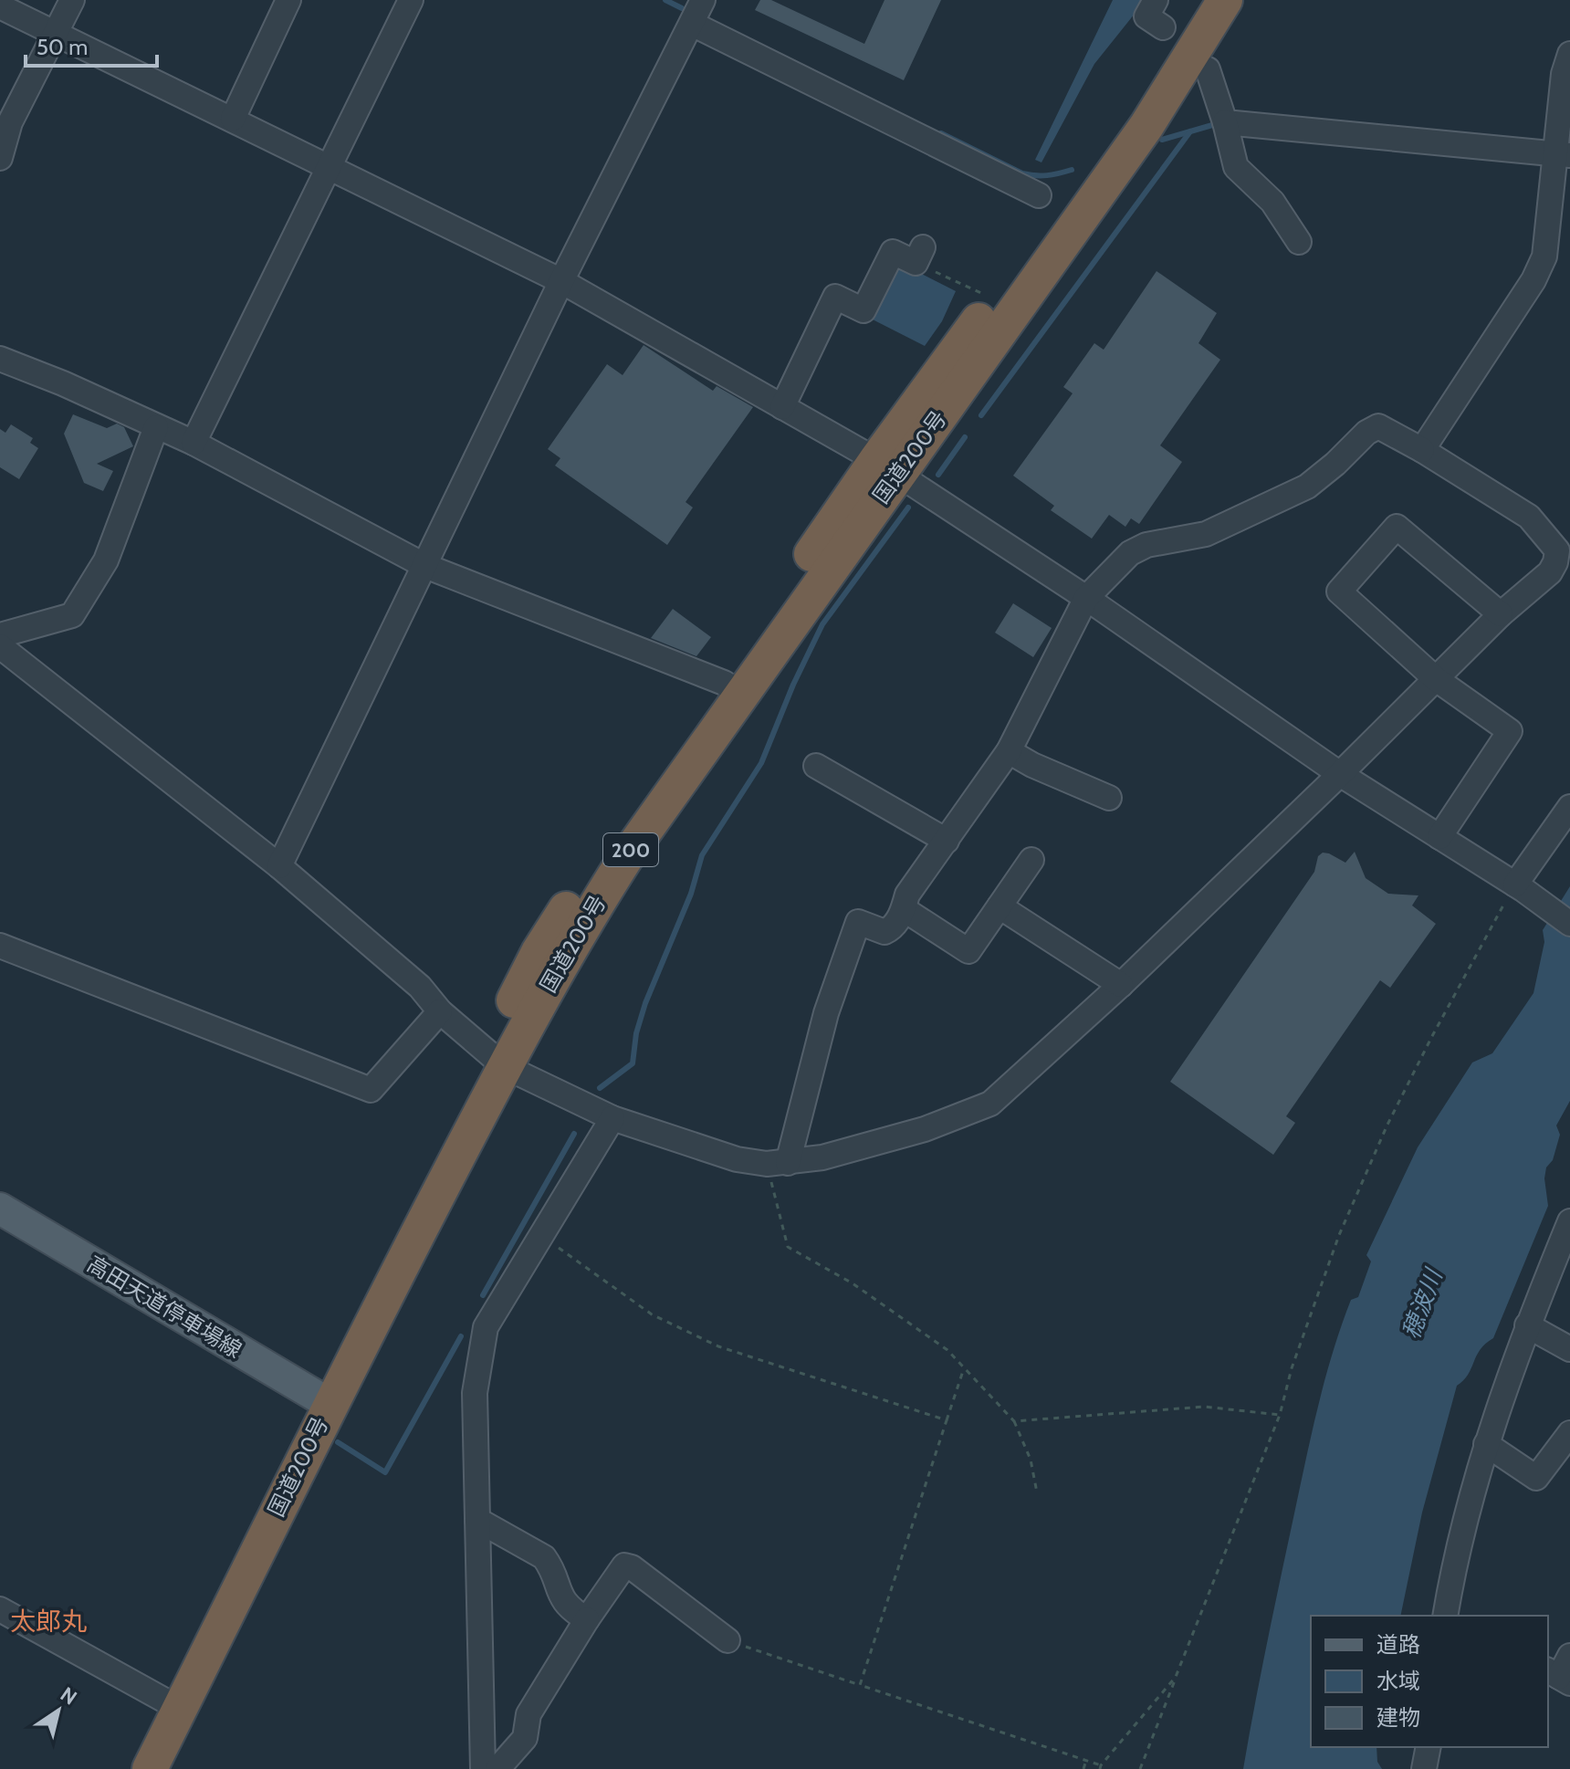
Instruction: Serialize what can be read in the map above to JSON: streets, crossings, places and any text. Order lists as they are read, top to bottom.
{
  "streets": {
    "highway": ["国道200号", "200"],
    "main road": ["高田天道停車場線"]
  },
  "crossings": [
    ["国道200号", "高田天道停車場線"]
  ],
  "districts": ["太郎丸"],
  "water": ["穂波川"],
  "legend": ["道路", "水域", "建物"],
  "scale_bar": "50 m",
  "north": "top right"
}
